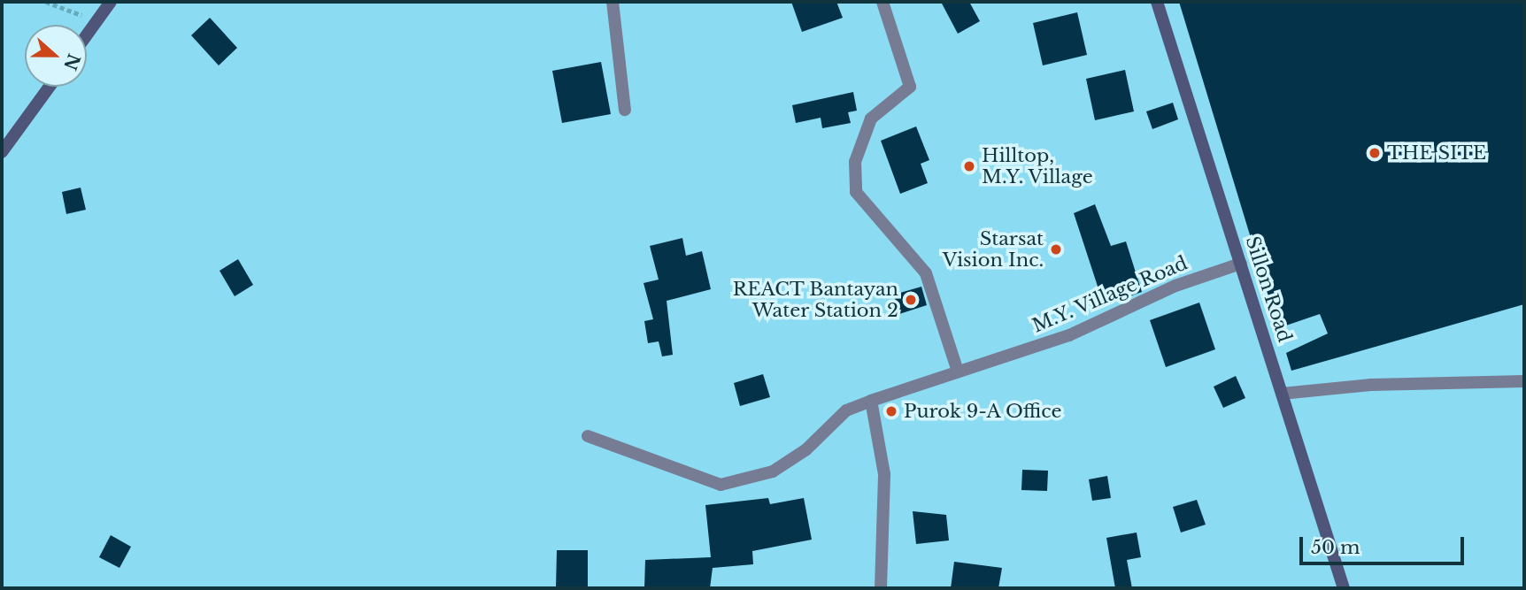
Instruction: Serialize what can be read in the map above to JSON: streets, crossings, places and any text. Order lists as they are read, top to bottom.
{
  "streets": {
    "main road": ["Sillon Road"],
    "street": ["M.Y. Village Road"]
  },
  "crossings": [
    ["Sillon Road", "M.Y. Village Road"]
  ],
  "places": [
    "THE SITE",
    "Hilltop, M.Y. Village",
    "Starsat Vision Inc.",
    "REACT Bantayan Water Station 2",
    "Purok 9-A Office"
  ],
  "scale_bar": "50 m",
  "north": "right"
}
